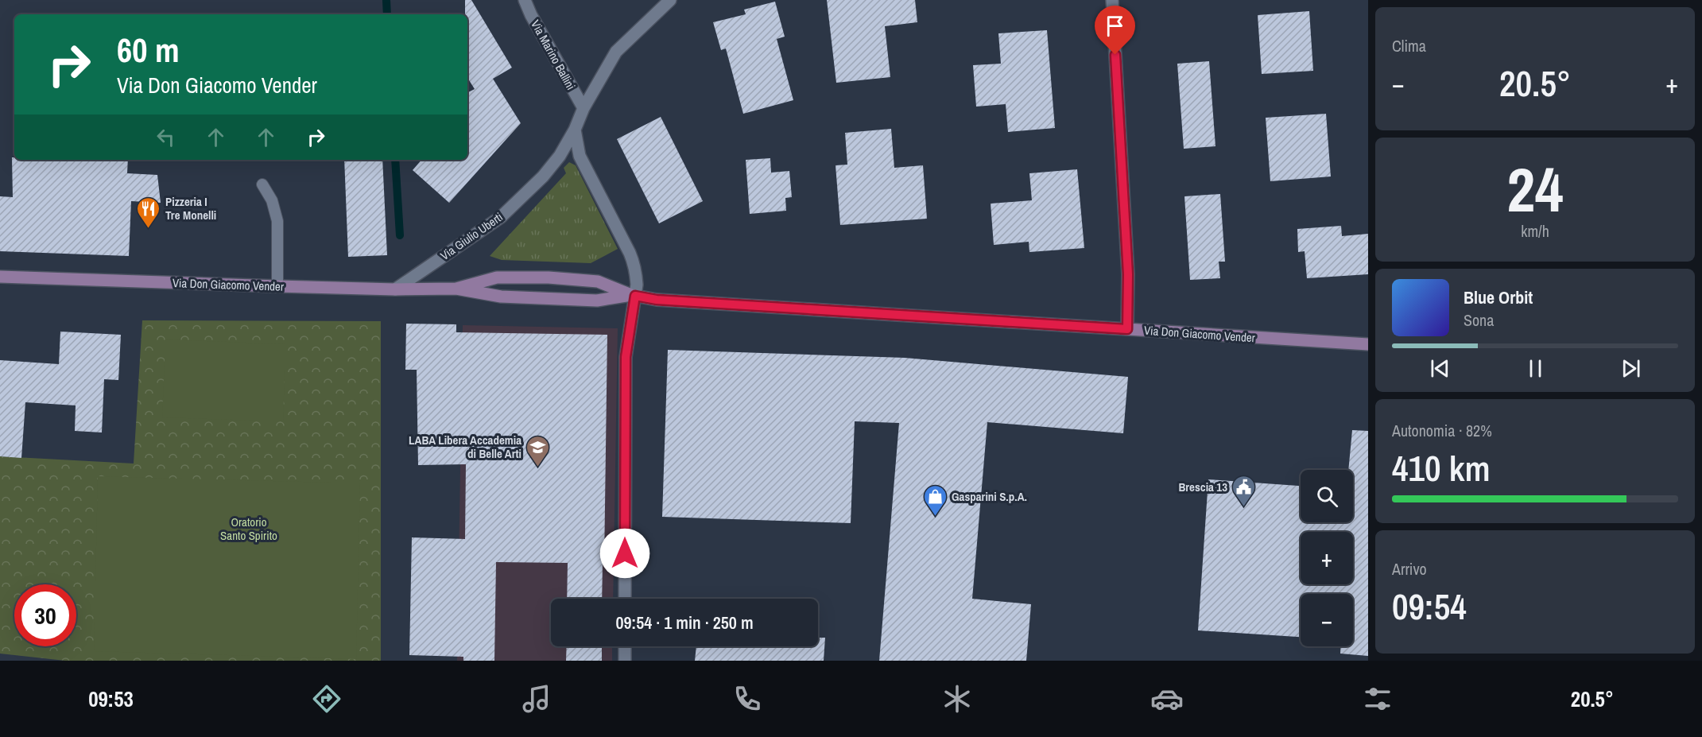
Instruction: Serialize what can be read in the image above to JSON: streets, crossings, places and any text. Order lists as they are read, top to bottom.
{
  "streets": {
    "street": ["Via Marino Ballini", "Via Giulio Uberti", "Via Don Giacomo Vender"]
  },
  "crossings": [
    ["Via Marino Ballini", "Via Giulio Uberti"],
    ["Via Giulio Uberti", "Via Don Giacomo Vender"]
  ],
  "parks": ["Oratorio Santo Spirito"],
  "places": {
    "restaurant": ["Pizzeria I Tre Monelli"],
    "school or university": ["LABA Libera Accademia di Belle Arti"],
    "public building": ["Brescia 13"],
    "shop": ["Gasparini S.p.A."]
  },
  "page": {
    "tile": [
      "Clima",
      ["24", "km/h"],
      ["Autonomia · 82%", "410 km"],
      ["Arrivo", "09:54"]
    ],
    "turn": ["60 m", "Via Don Giacomo Vender"],
    "heat": ["−", "20.5°", "+"],
    "song": ["Blue Orbit", "Sona"],
    "map_buttons": ["+", "−"],
    "limit": "30",
    "trip": "09:54 · 1 min · 250 m",
    "tabs": ["09:53", "20.5°"]
  }
}
